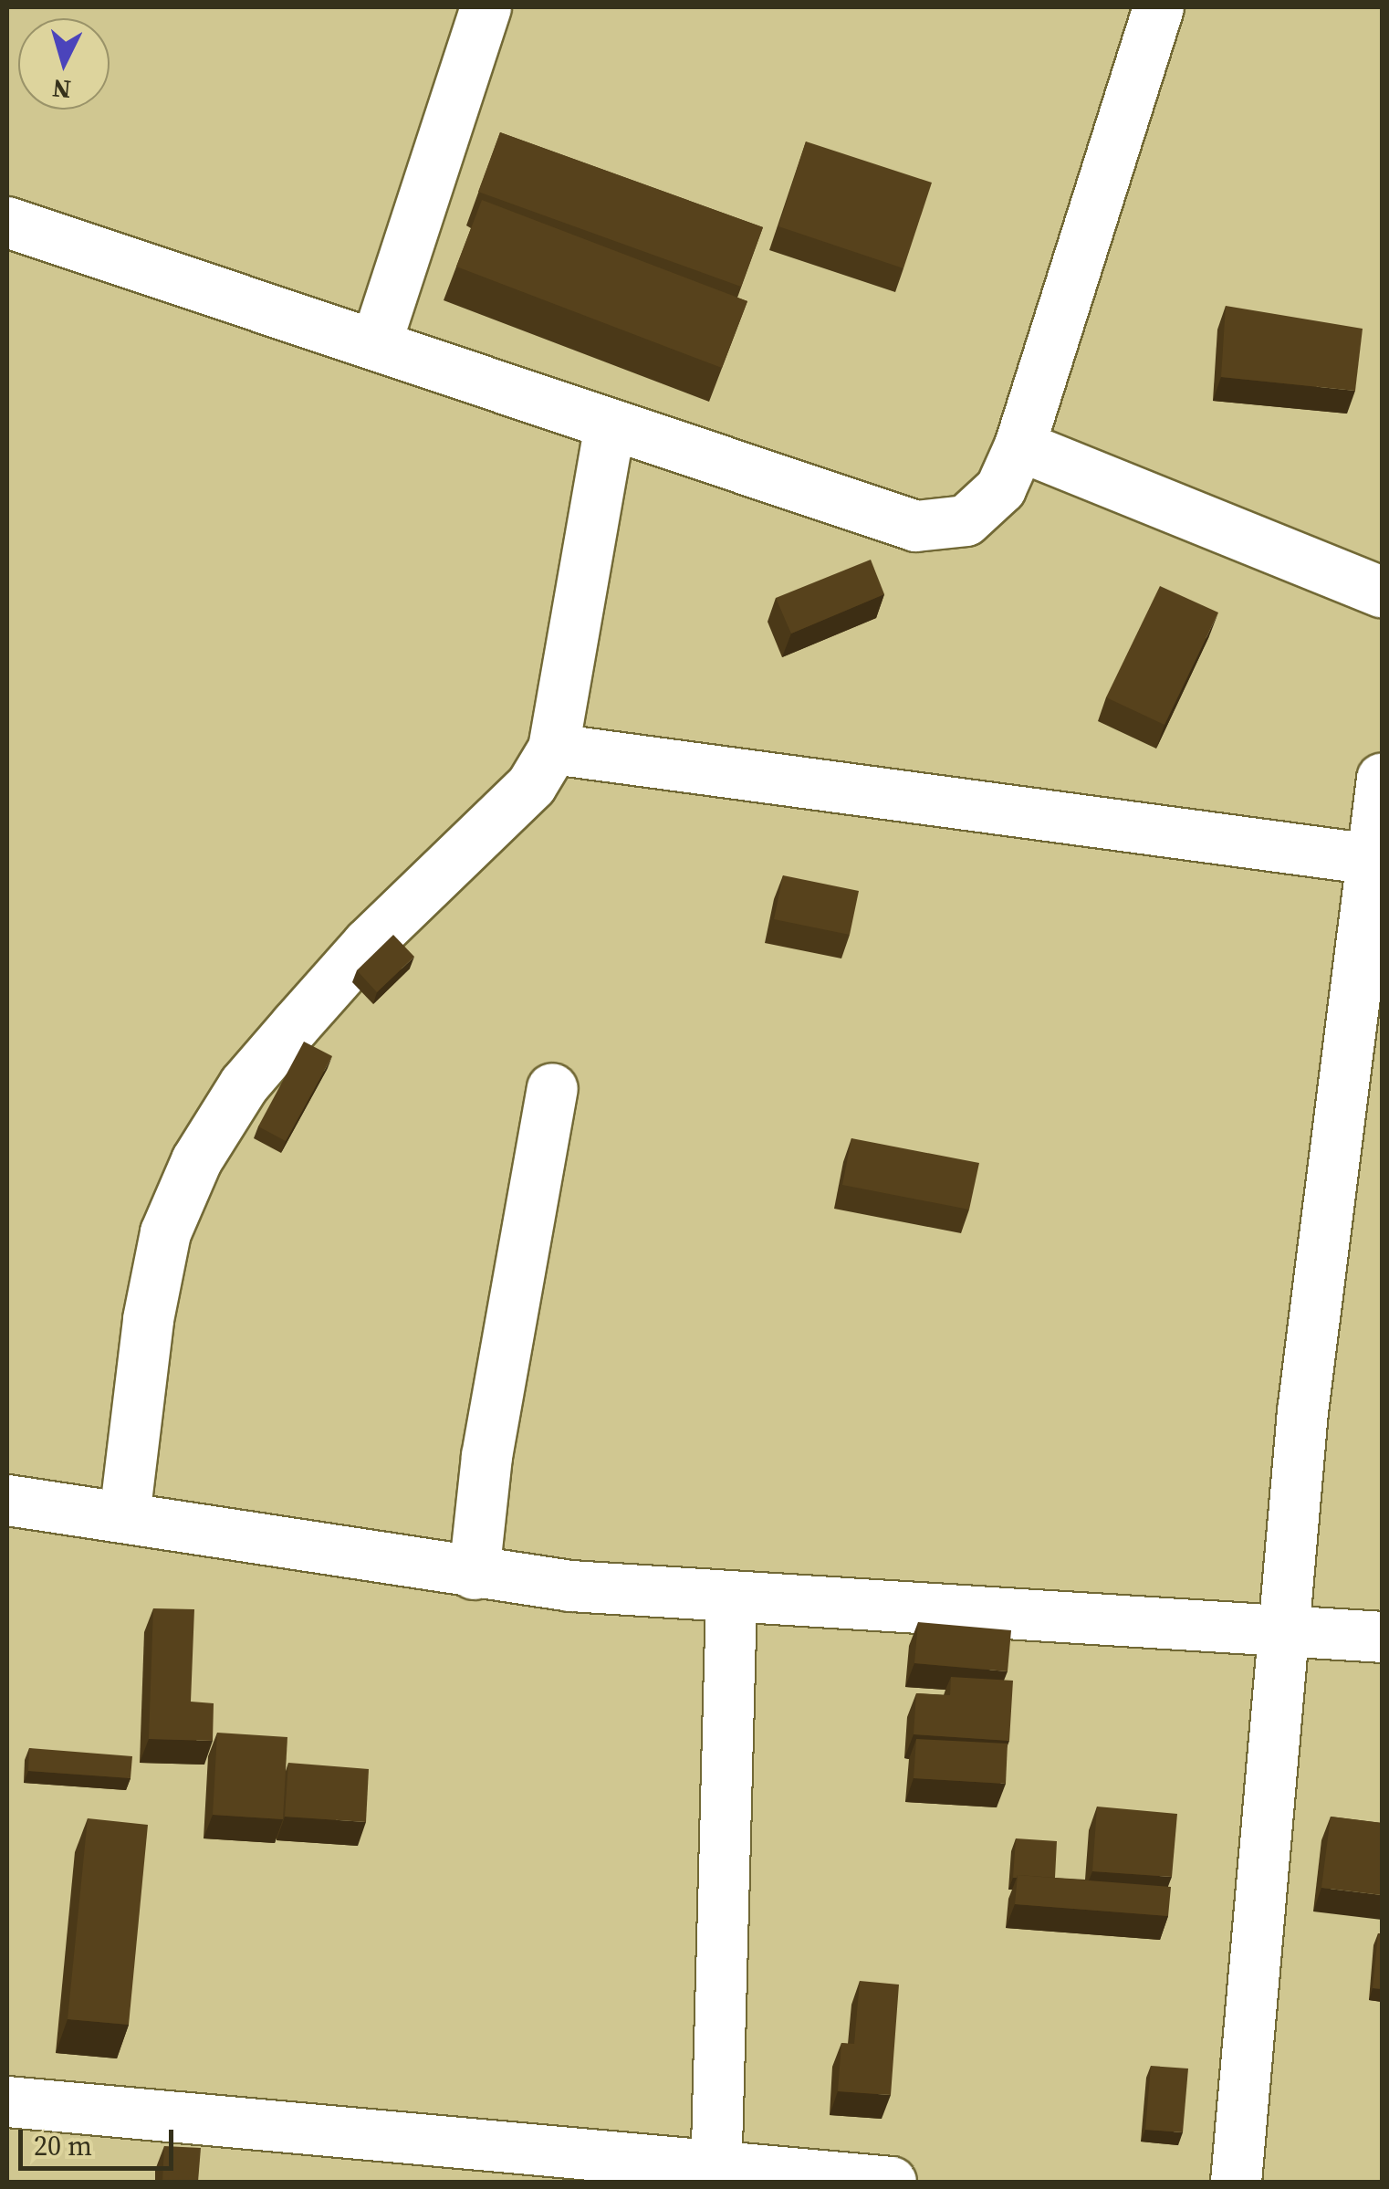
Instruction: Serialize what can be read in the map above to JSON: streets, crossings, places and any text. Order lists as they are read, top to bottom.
{
  "scale_bar": "20 m",
  "north": "bottom"
}
